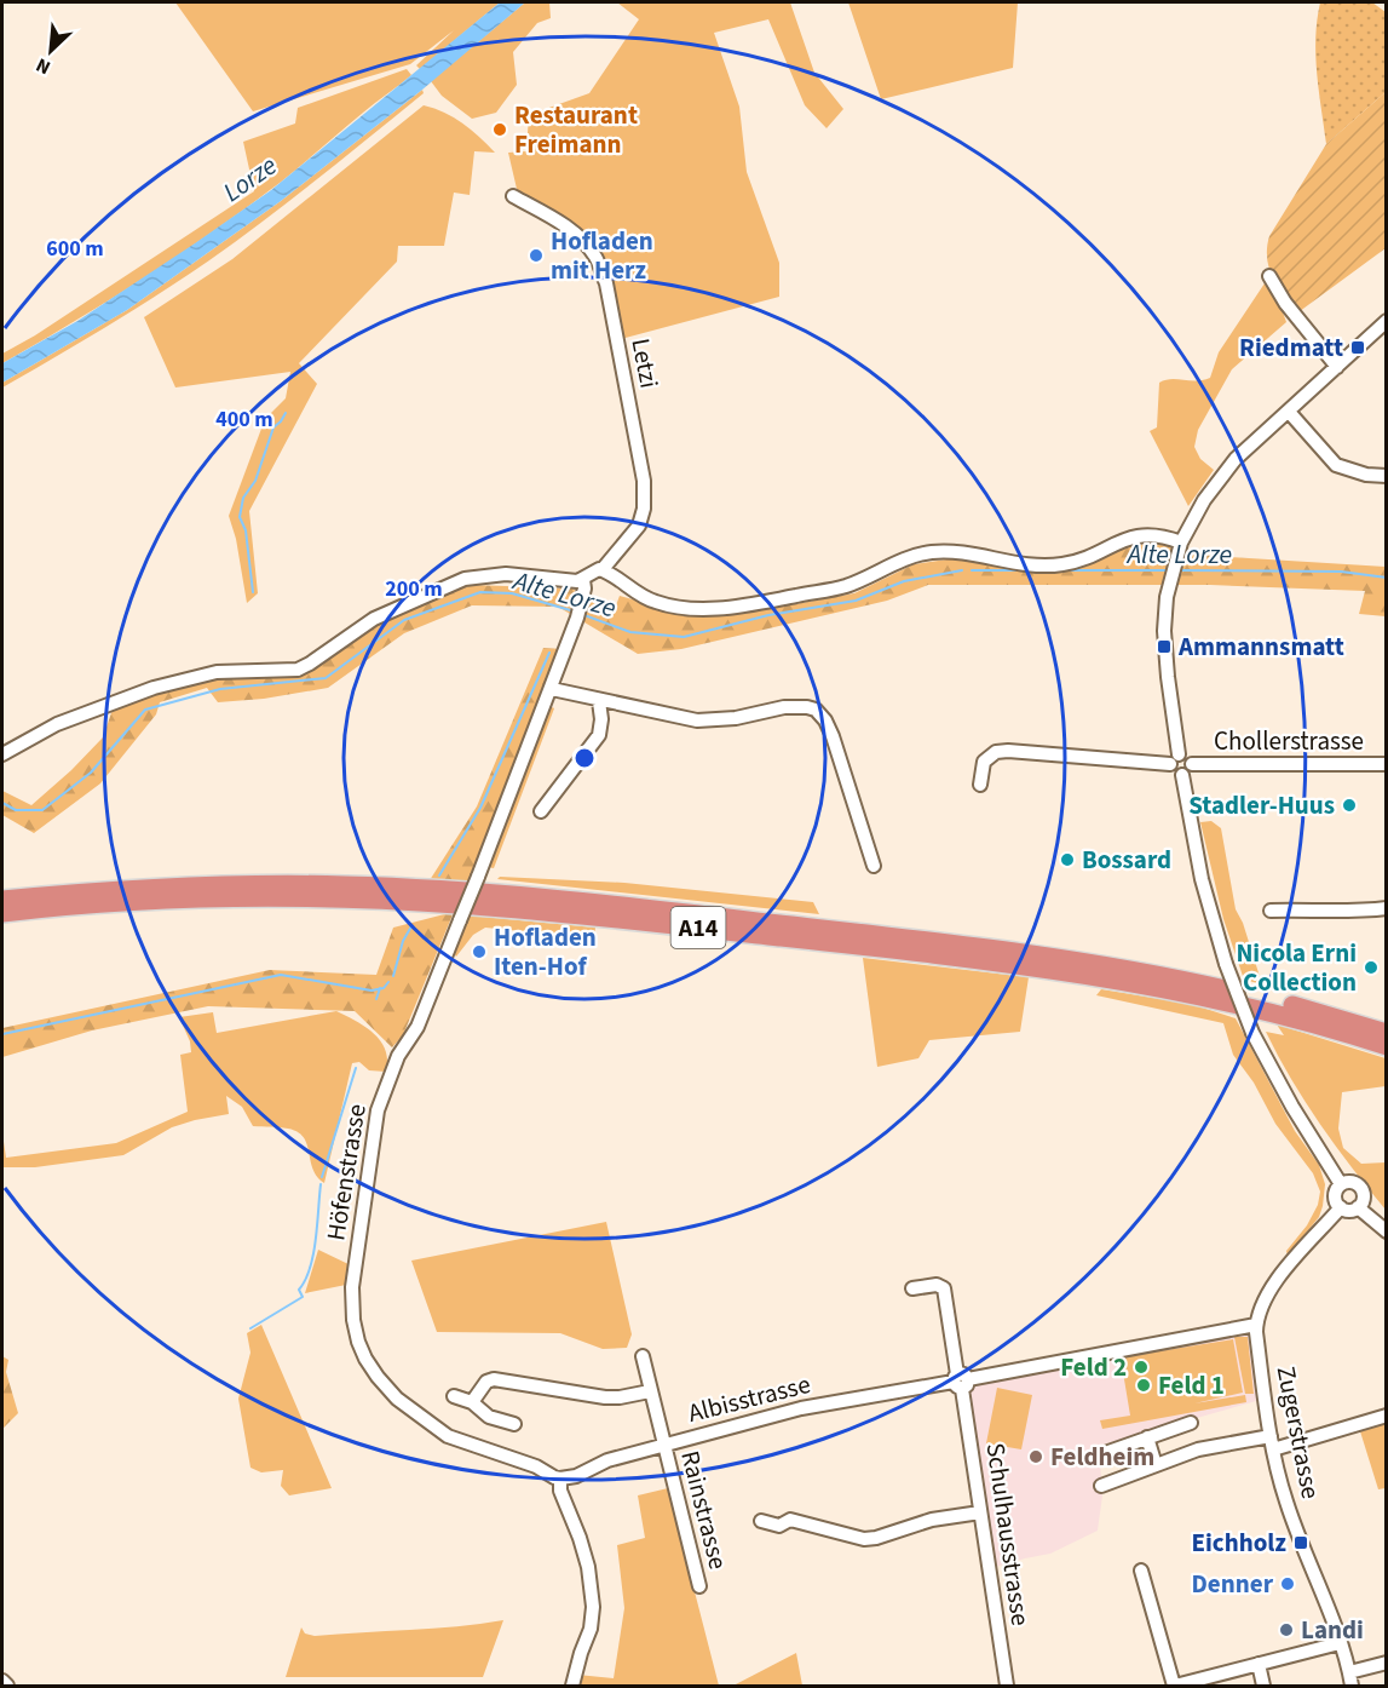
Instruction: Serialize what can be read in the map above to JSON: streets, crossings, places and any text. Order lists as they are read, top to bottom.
{
  "streets": {
    "highway": ["A14"],
    "street": [
      "Letzi",
      "Chollerstrasse",
      "Höfenstrasse",
      "Albisstrasse",
      "Zugerstrasse",
      "Rainstrasse",
      "Schulhausstrasse"
    ]
  },
  "crossings": [
    ["Höfenstrasse", "Albisstrasse"],
    ["Albisstrasse", "Zugerstrasse"],
    ["Albisstrasse", "Rainstrasse"],
    ["Albisstrasse", "Schulhausstrasse"]
  ],
  "water": ["Lorze", "Alte Lorze"],
  "places": {
    "other": [
      "Restaurant Freimann",
      "Hofladen mit Herz",
      "Stadler-Huus",
      "Bossard",
      "Hofladen Iten-Hof",
      "Nicola Erni Collection",
      "Feld 2",
      "Feld 1",
      "Feldheim",
      "Denner",
      "Landi"
    ],
    "transit": ["Riedmatt", "Ammannsmatt", "Eichholz"]
  },
  "north": "bottom left",
  "rings": ["600 m", "400 m", "200 m"]
}
